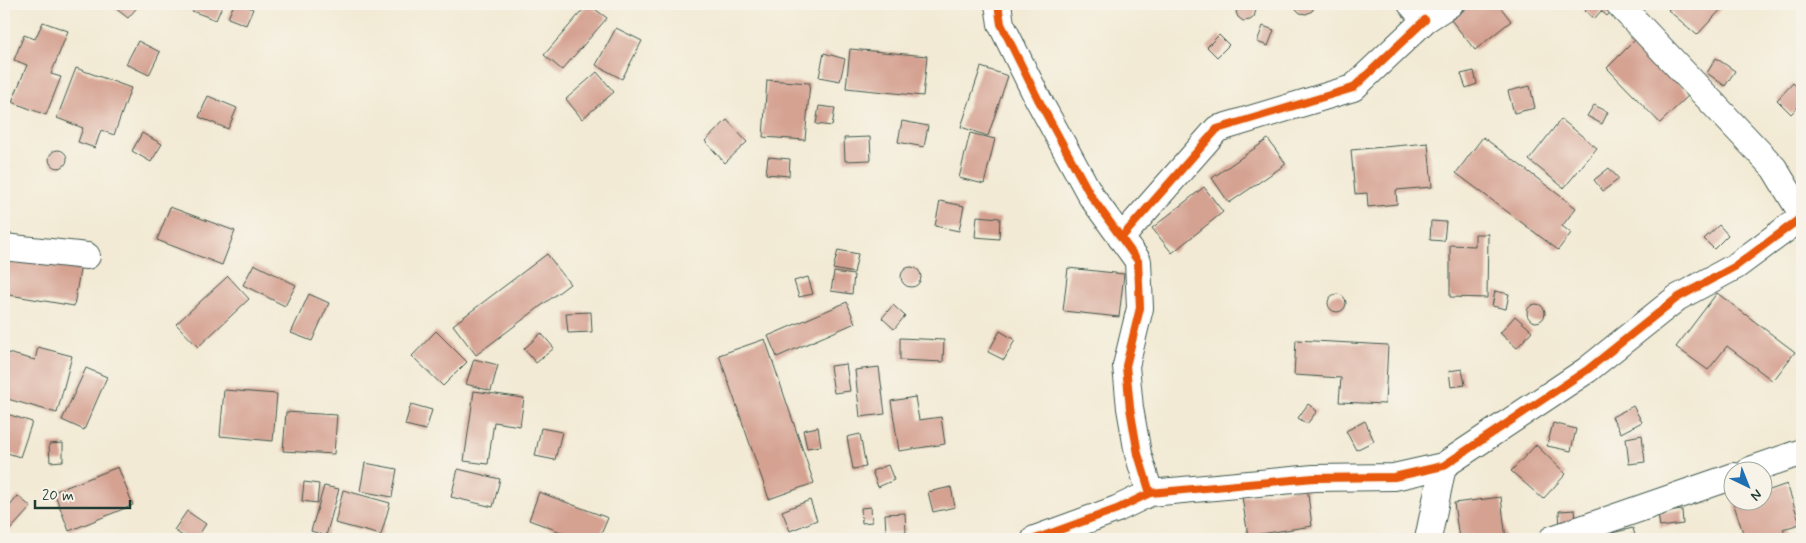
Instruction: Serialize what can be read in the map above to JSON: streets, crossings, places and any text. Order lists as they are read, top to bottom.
{
  "scale_bar": "20 m",
  "north": "bottom right"
}
